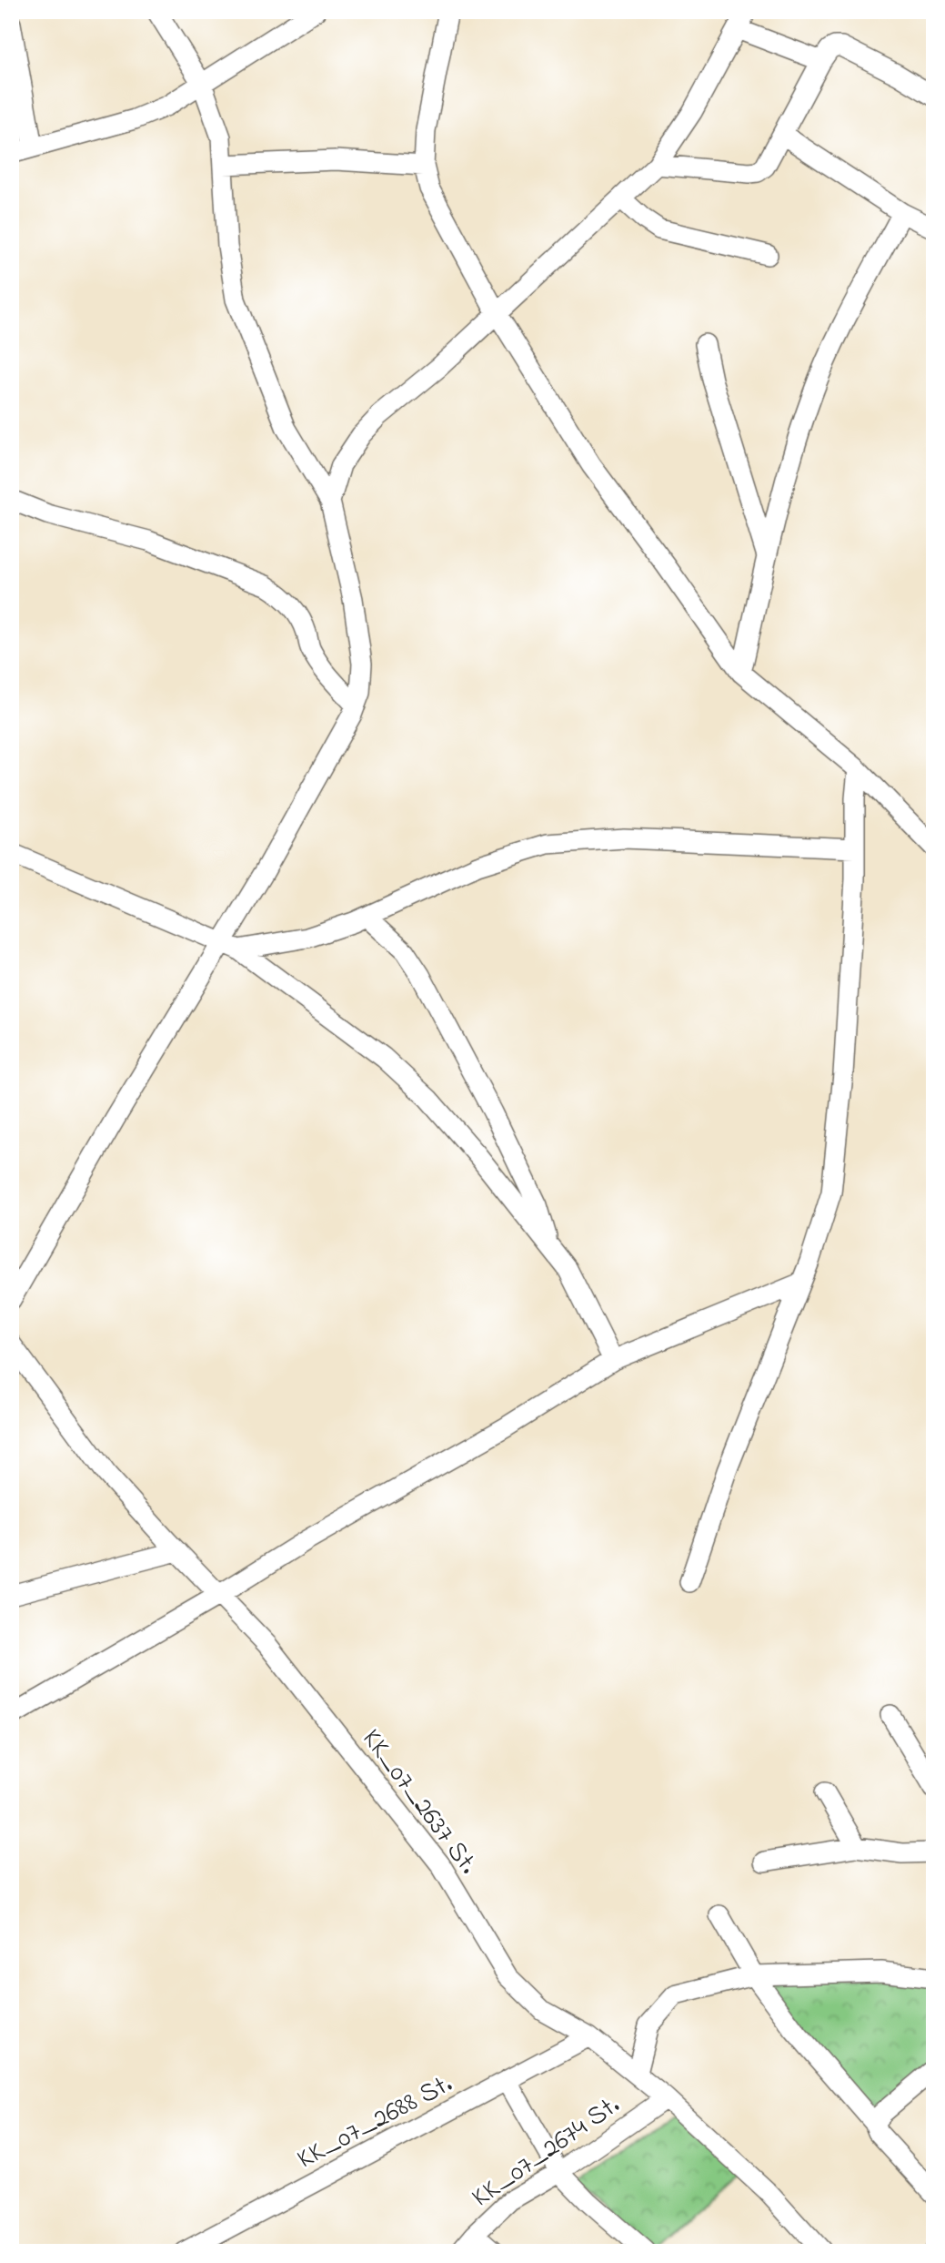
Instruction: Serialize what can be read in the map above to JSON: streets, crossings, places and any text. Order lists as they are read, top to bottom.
{
  "streets": {
    "street": ["KK_07_2637 St.", "KK_07_2688 St.", "KK_07_2674 St."]
  },
  "crossings": [
    ["KK_07_2637 St.", "KK_07_2688 St."],
    ["KK_07_2637 St.", "KK_07_2674 St."]
  ]
}
